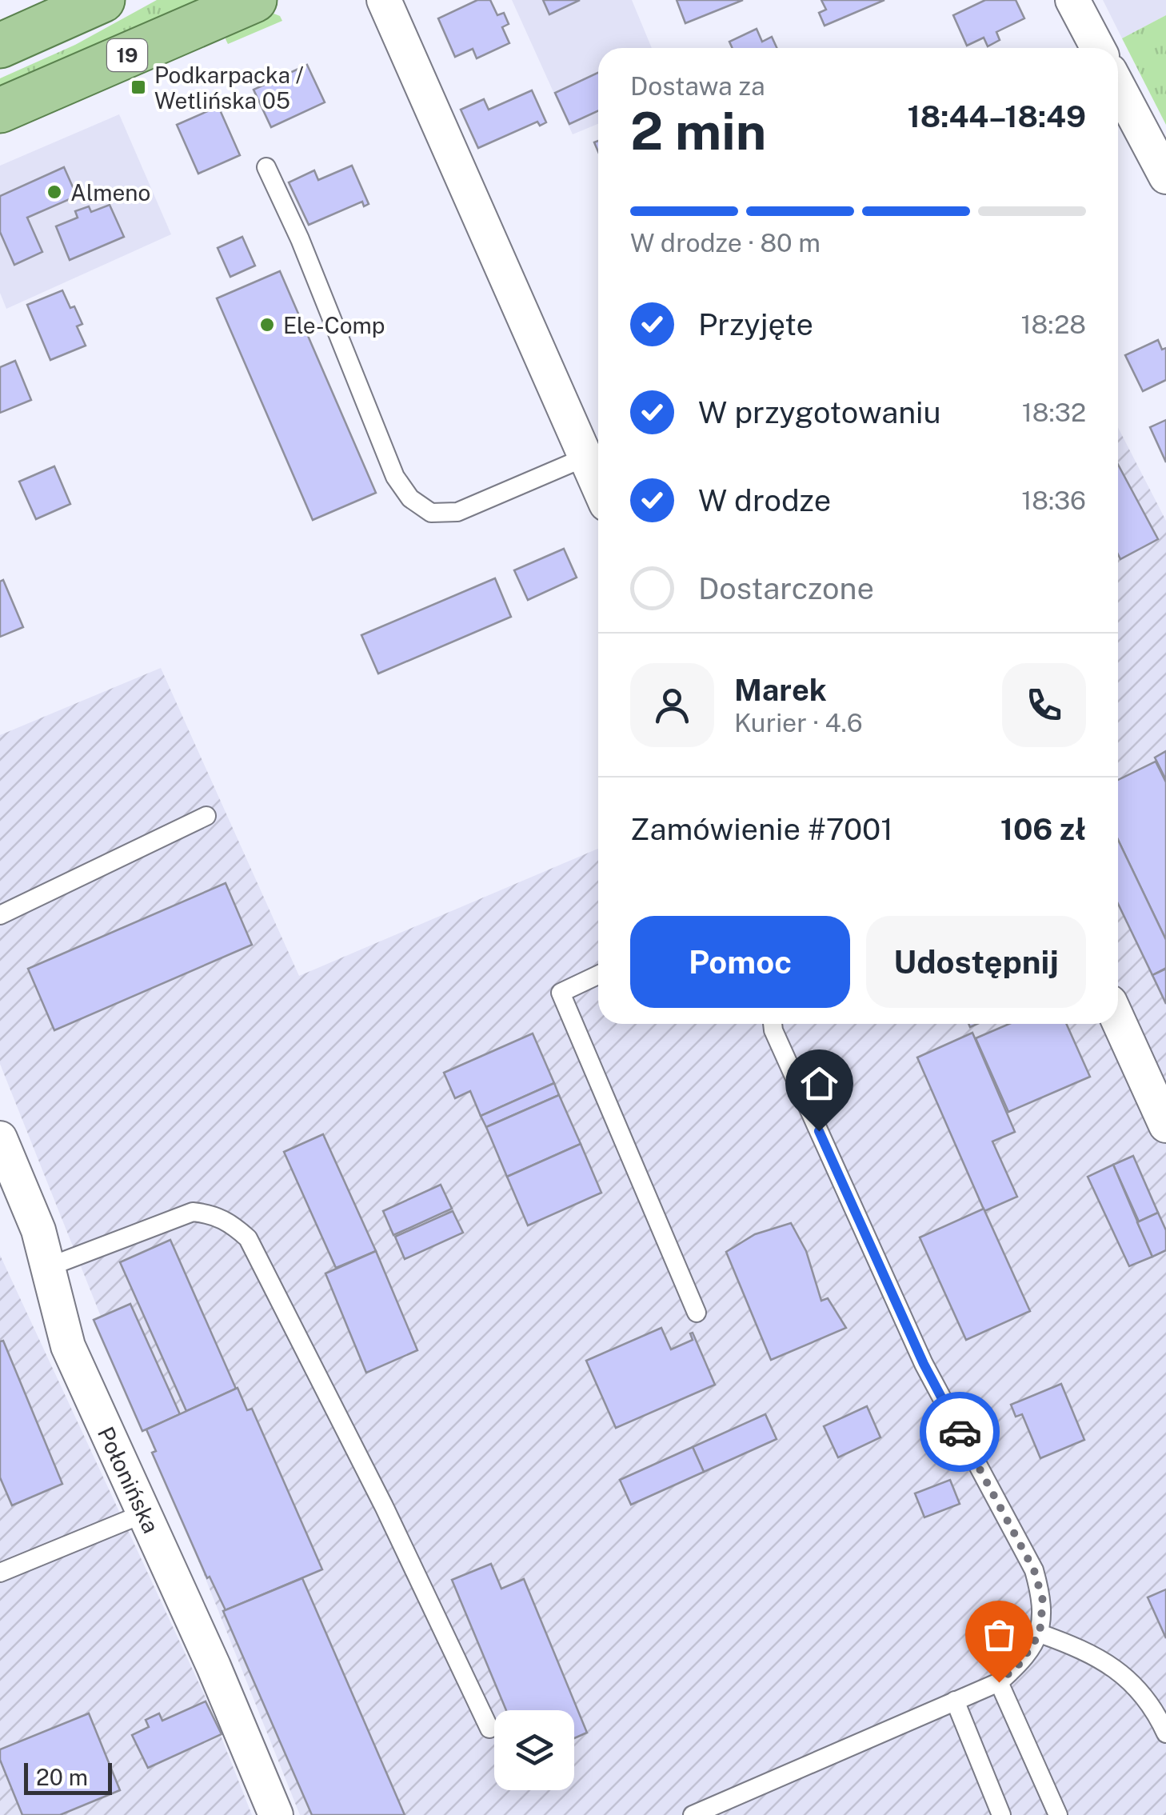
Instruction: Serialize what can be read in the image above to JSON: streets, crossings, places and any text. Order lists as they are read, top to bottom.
{
  "streets": {
    "main road": ["19"],
    "street": ["Połonińska"]
  },
  "places": {
    "transit": ["Podkarpacka / Wetlińska 05"],
    "other": ["Almeno", "Ele-Comp"]
  },
  "scale_bar": "20 m",
  "page": {
    "heading": ["2 min", "Dostawa za", "18:44–18:49"],
    "panel": [
      "Marek",
      "Kurier · 4.6",
      "Zamówienie #7001",
      "106 zł"
    ],
    "bar": "W drodze · 80 m",
    "list": [
      ["Przyjęte", "18:28"],
      ["W przygotowaniu", "18:32"],
      ["W drodze", "18:36"],
      "Dostarczone"
    ],
    "buttons": ["Pomoc", "Udostępnij"],
    "scale": "20 m"
  }
}
